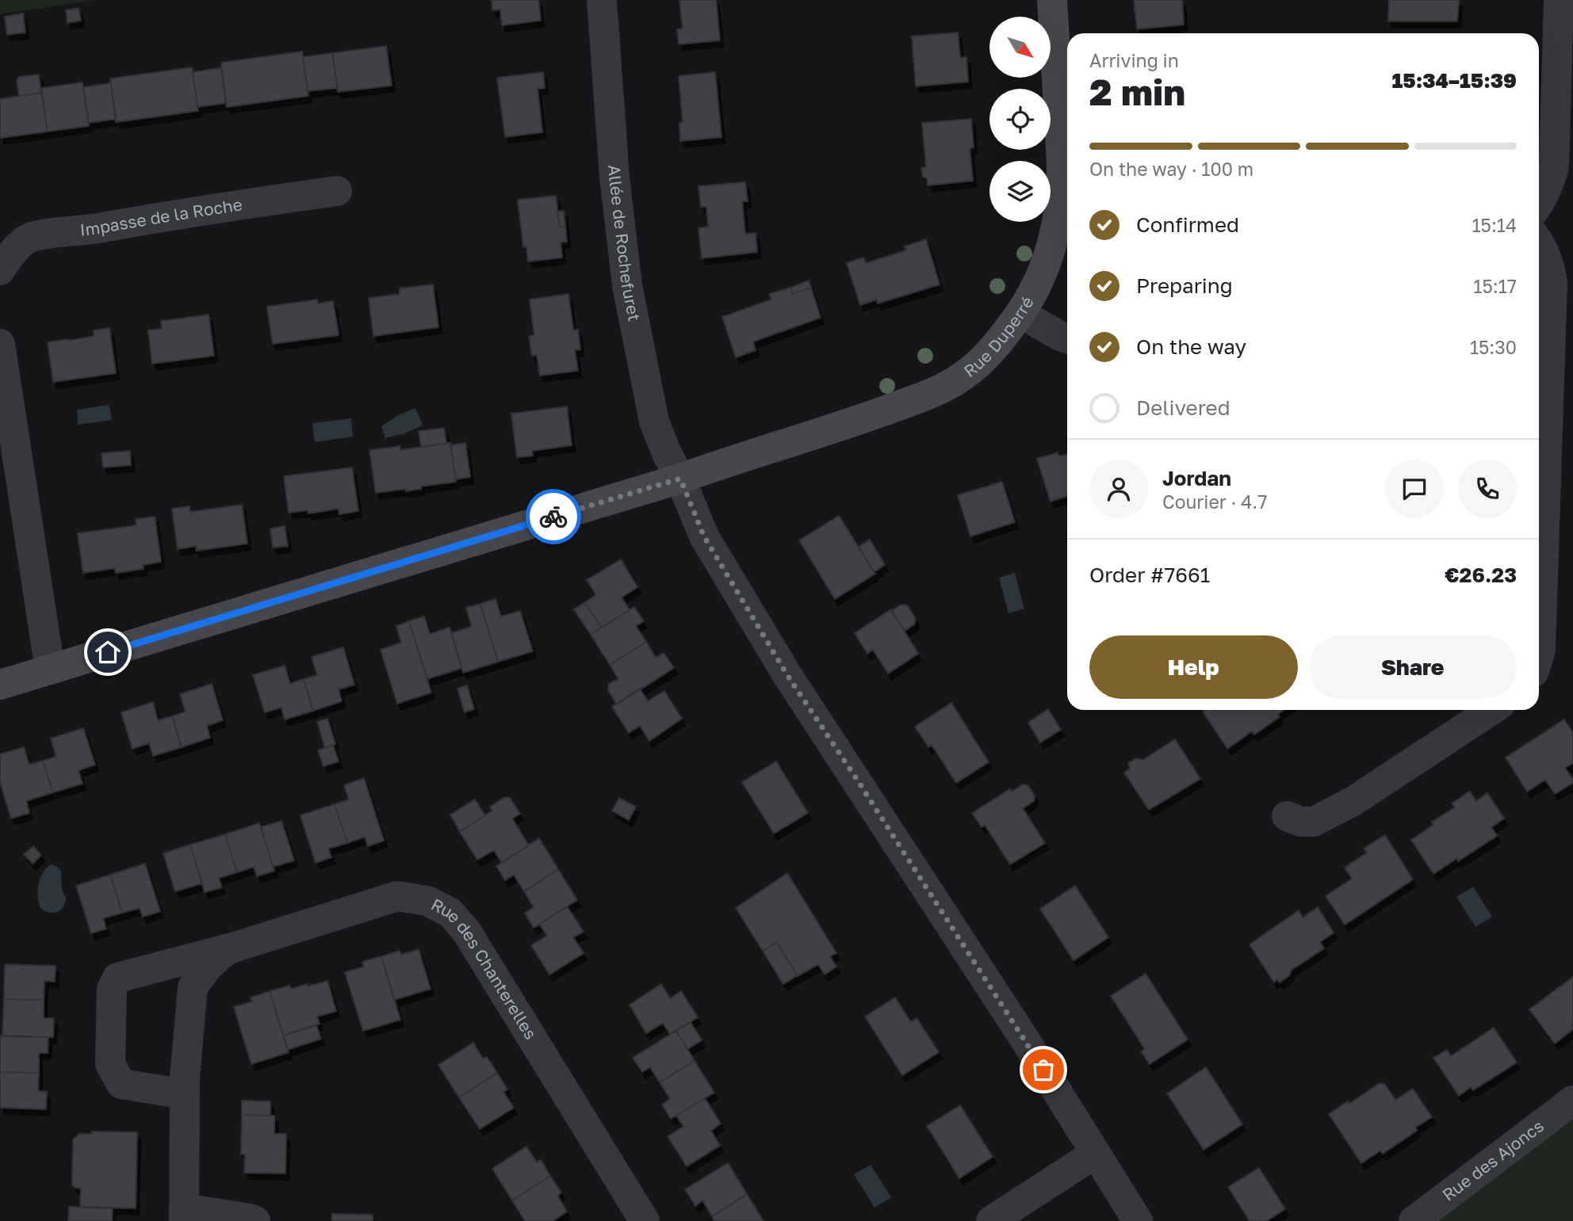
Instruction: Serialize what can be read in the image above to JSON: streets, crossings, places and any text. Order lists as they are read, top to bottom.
{
  "streets": {
    "street": [
      "Impasse de la Roche",
      "Allée de Rochefuret",
      "Rue Duperré",
      "Rue des Chanterelles",
      "Rue des Ajoncs"
    ]
  },
  "crossings": [
    ["Allée de Rochefuret", "Rue Duperré"]
  ],
  "north": "bottom right",
  "page": {
    "heading": ["2 min", "Arriving in", "15:34–15:39"],
    "panel": [
      "Jordan",
      "Courier · 4.7",
      "Order #7661",
      "€26.23"
    ],
    "bar": "On the way · 100 m",
    "list": [
      ["Confirmed", "15:14"],
      ["Preparing", "15:17"],
      ["On the way", "15:30"],
      "Delivered"
    ],
    "buttons": ["Help", "Share"]
  }
}
